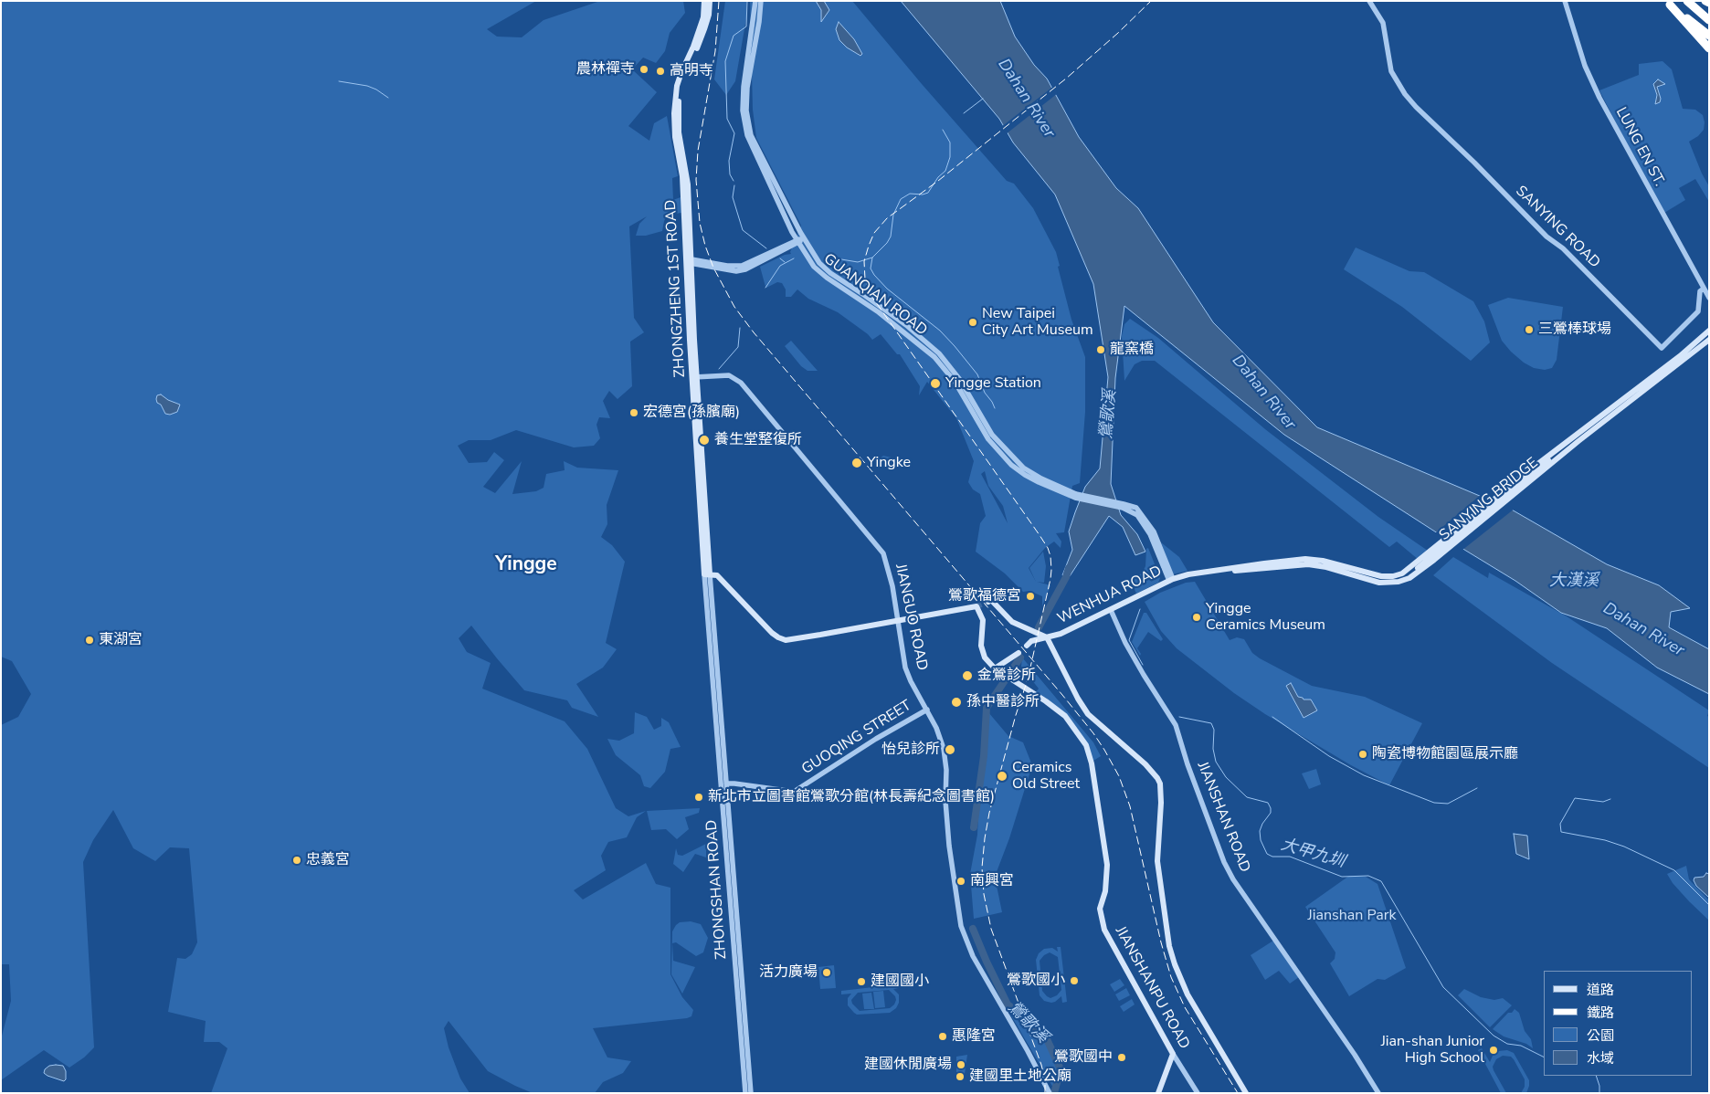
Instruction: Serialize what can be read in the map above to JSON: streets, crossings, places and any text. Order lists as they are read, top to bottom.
{
  "streets": {
    "main road": [
      "ZHONGZHENG 1ST ROAD",
      "SANYING BRIDGE",
      "WENHUA ROAD",
      "JIANSHANPU ROAD"
    ],
    "street": [
      "LUNG EN ST.",
      "SANYING ROAD",
      "GUANQIAN ROAD",
      "JIANGUO ROAD",
      "GUOQING STREET",
      "JIANSHAN ROAD",
      "ZHONGSHAN ROAD"
    ]
  },
  "crossings": [
    ["LUNG EN ST.", "SANYING ROAD"],
    ["ZHONGZHENG 1ST ROAD", "JIANGUO ROAD"],
    ["ZHONGZHENG 1ST ROAD", "ZHONGSHAN ROAD"],
    ["SANYING BRIDGE", "WENHUA ROAD"],
    ["WENHUA ROAD", "JIANSHAN ROAD"],
    ["JIANGUO ROAD", "GUOQING STREET"],
    ["GUOQING STREET", "ZHONGSHAN ROAD"]
  ],
  "districts": ["Yingge"],
  "water": [
    "Dahan River",
    "鶯歌溪",
    "大漢溪",
    "大甲九圳"
  ],
  "parks": ["Jianshan Park"],
  "places": [
    "農林禪寺",
    "高明寺",
    "New Taipei City Art Museum",
    "三鶯棒球場",
    "龍窯橋",
    "Yingge Station",
    "宏德宮(孫臏廟)",
    "養生堂整復所",
    "Yingke",
    "鶯歌福德宮",
    "Yingge Ceramics Museum",
    "東湖宮",
    "金鶯診所",
    "孫中醫診所",
    "怡兒診所",
    "陶瓷博物館園區展示廳",
    "Ceramics Old Street",
    "新北市立圖書館鶯歌分館(林長壽紀念圖書館)",
    "忠義宮",
    "南興宮",
    "活力廣場",
    "鶯歌國小",
    "建國國小",
    "惠隆宮",
    "Jian-shan Junior High School",
    "鶯歌國中",
    "建國休閒廣場",
    "建國里土地公廟"
  ],
  "legend": [
    "道路",
    "鐵路",
    "公園",
    "水域"
  ]
}
